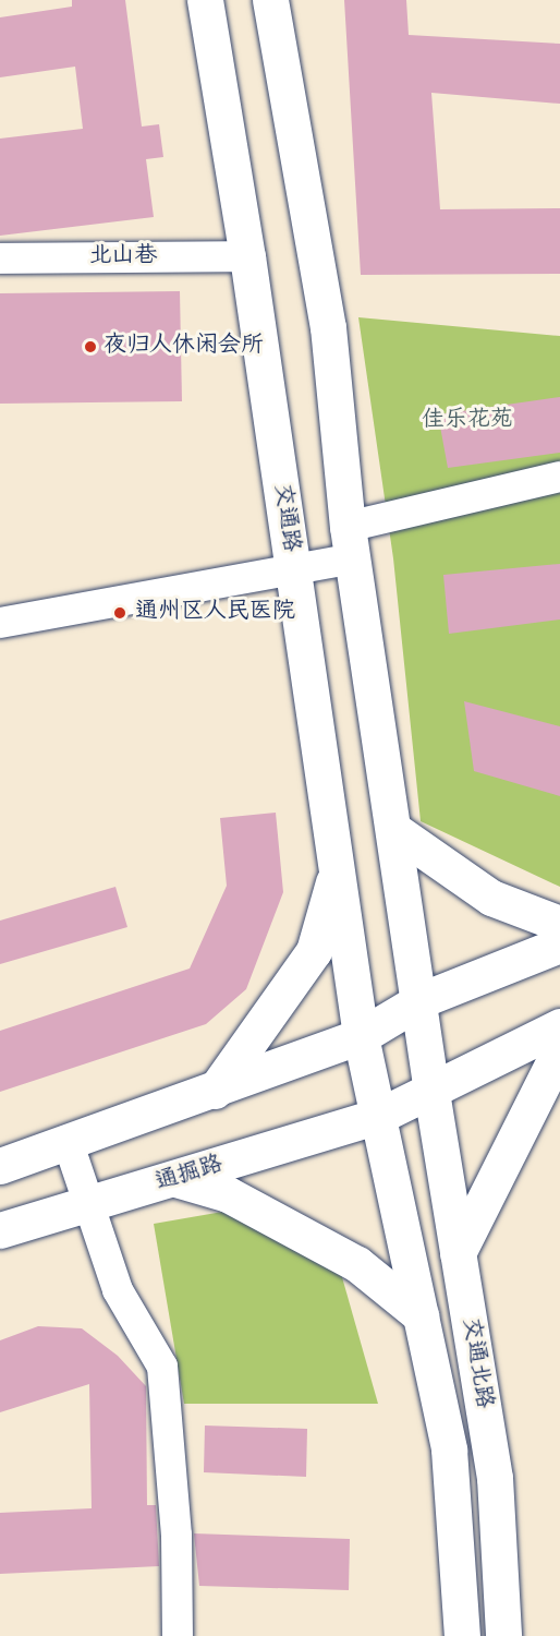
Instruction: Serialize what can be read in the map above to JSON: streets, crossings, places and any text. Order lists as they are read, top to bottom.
{
  "streets": {
    "main road": ["交通路", "通掘路", "交通北路"],
    "street": ["北山巷"]
  },
  "crossings": [
    ["北山巷", "交通路"],
    ["交通路", "通掘路"],
    ["交通路", "交通北路"],
    ["通掘路", "交通北路"]
  ],
  "parks": ["佳乐花苑"],
  "places": ["夜归人休闲会所", "通州区人民医院"]
}
